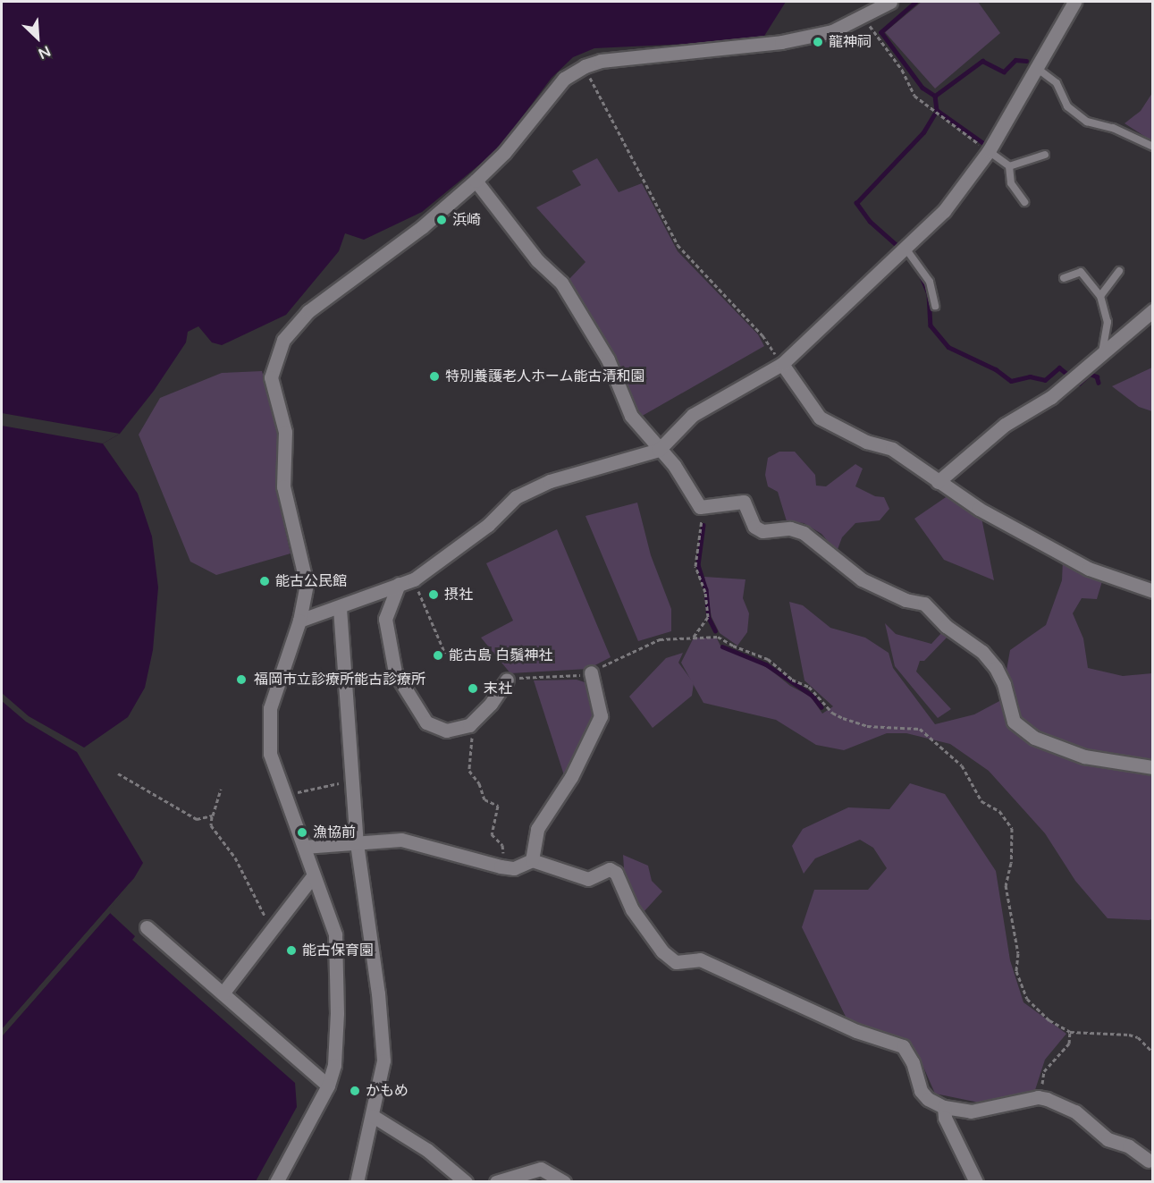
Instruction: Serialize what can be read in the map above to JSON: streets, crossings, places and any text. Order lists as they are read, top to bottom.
{
  "places": [
    "龍神祠",
    "浜崎",
    "特別養護老人ホーム能古清和園",
    "能古公民館",
    "摂社",
    "能古島 白鬚神社",
    "福岡市立診療所能古診療所",
    "末社",
    "漁協前",
    "能古保育園",
    "かもめ"
  ],
  "north": "bottom right"
}
